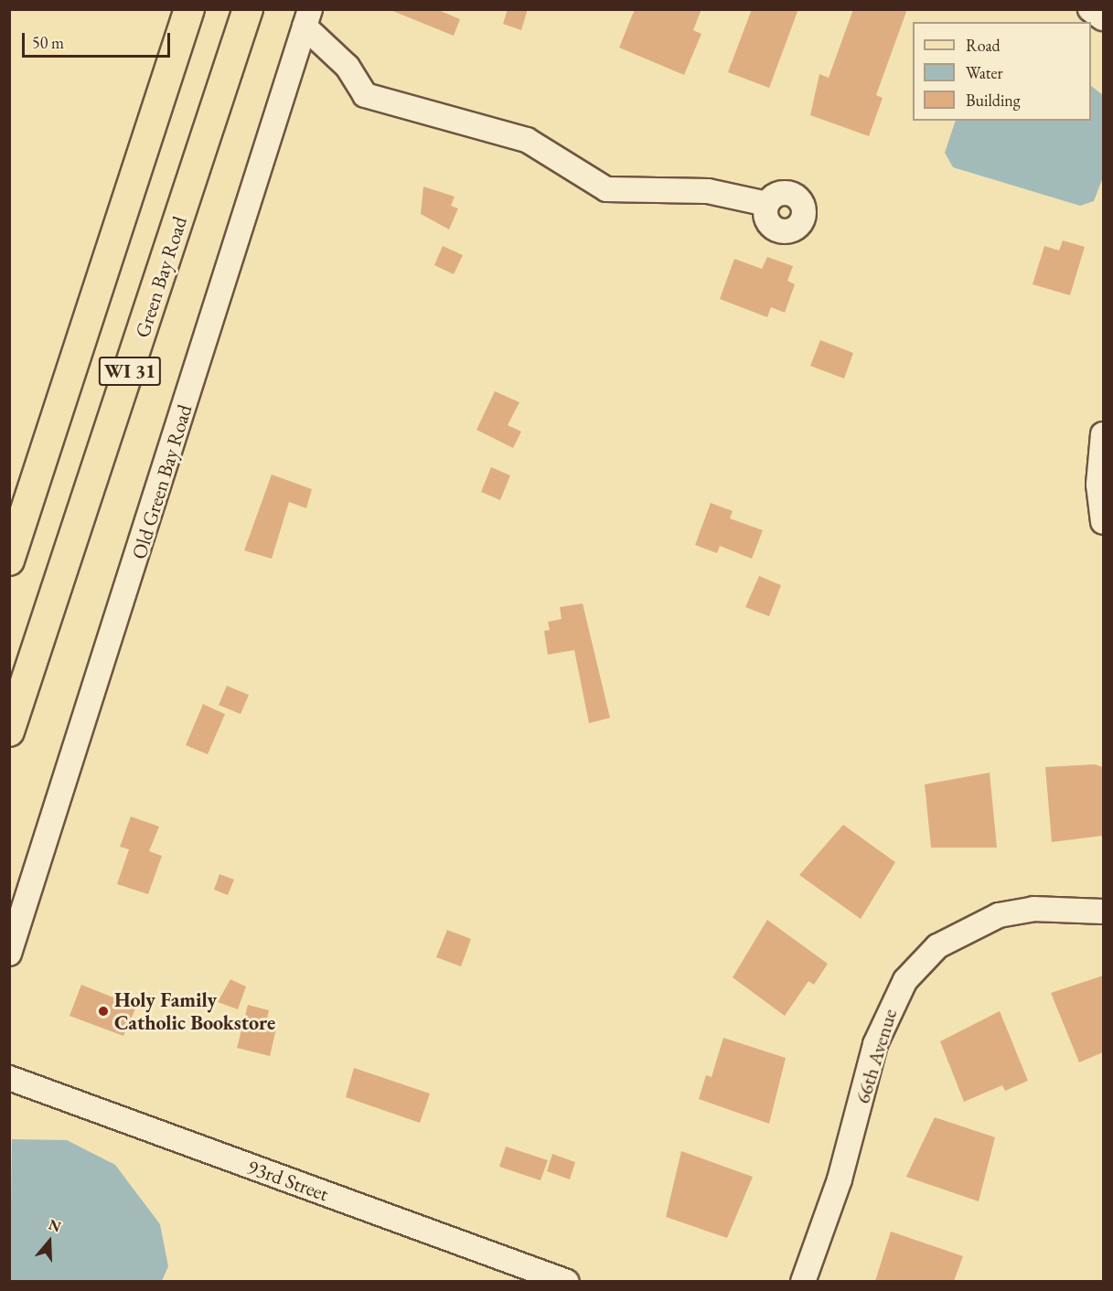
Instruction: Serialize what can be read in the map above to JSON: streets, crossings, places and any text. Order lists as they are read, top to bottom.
{
  "streets": {
    "main road": ["Green Bay Road", "WI 31"],
    "street": ["Old Green Bay Road", "66th Avenue", "93rd Street"]
  },
  "places": ["Holy Family Catholic Bookstore"],
  "legend": ["Road", "Water", "Building"],
  "scale_bar": "50 m",
  "north": "top"
}
